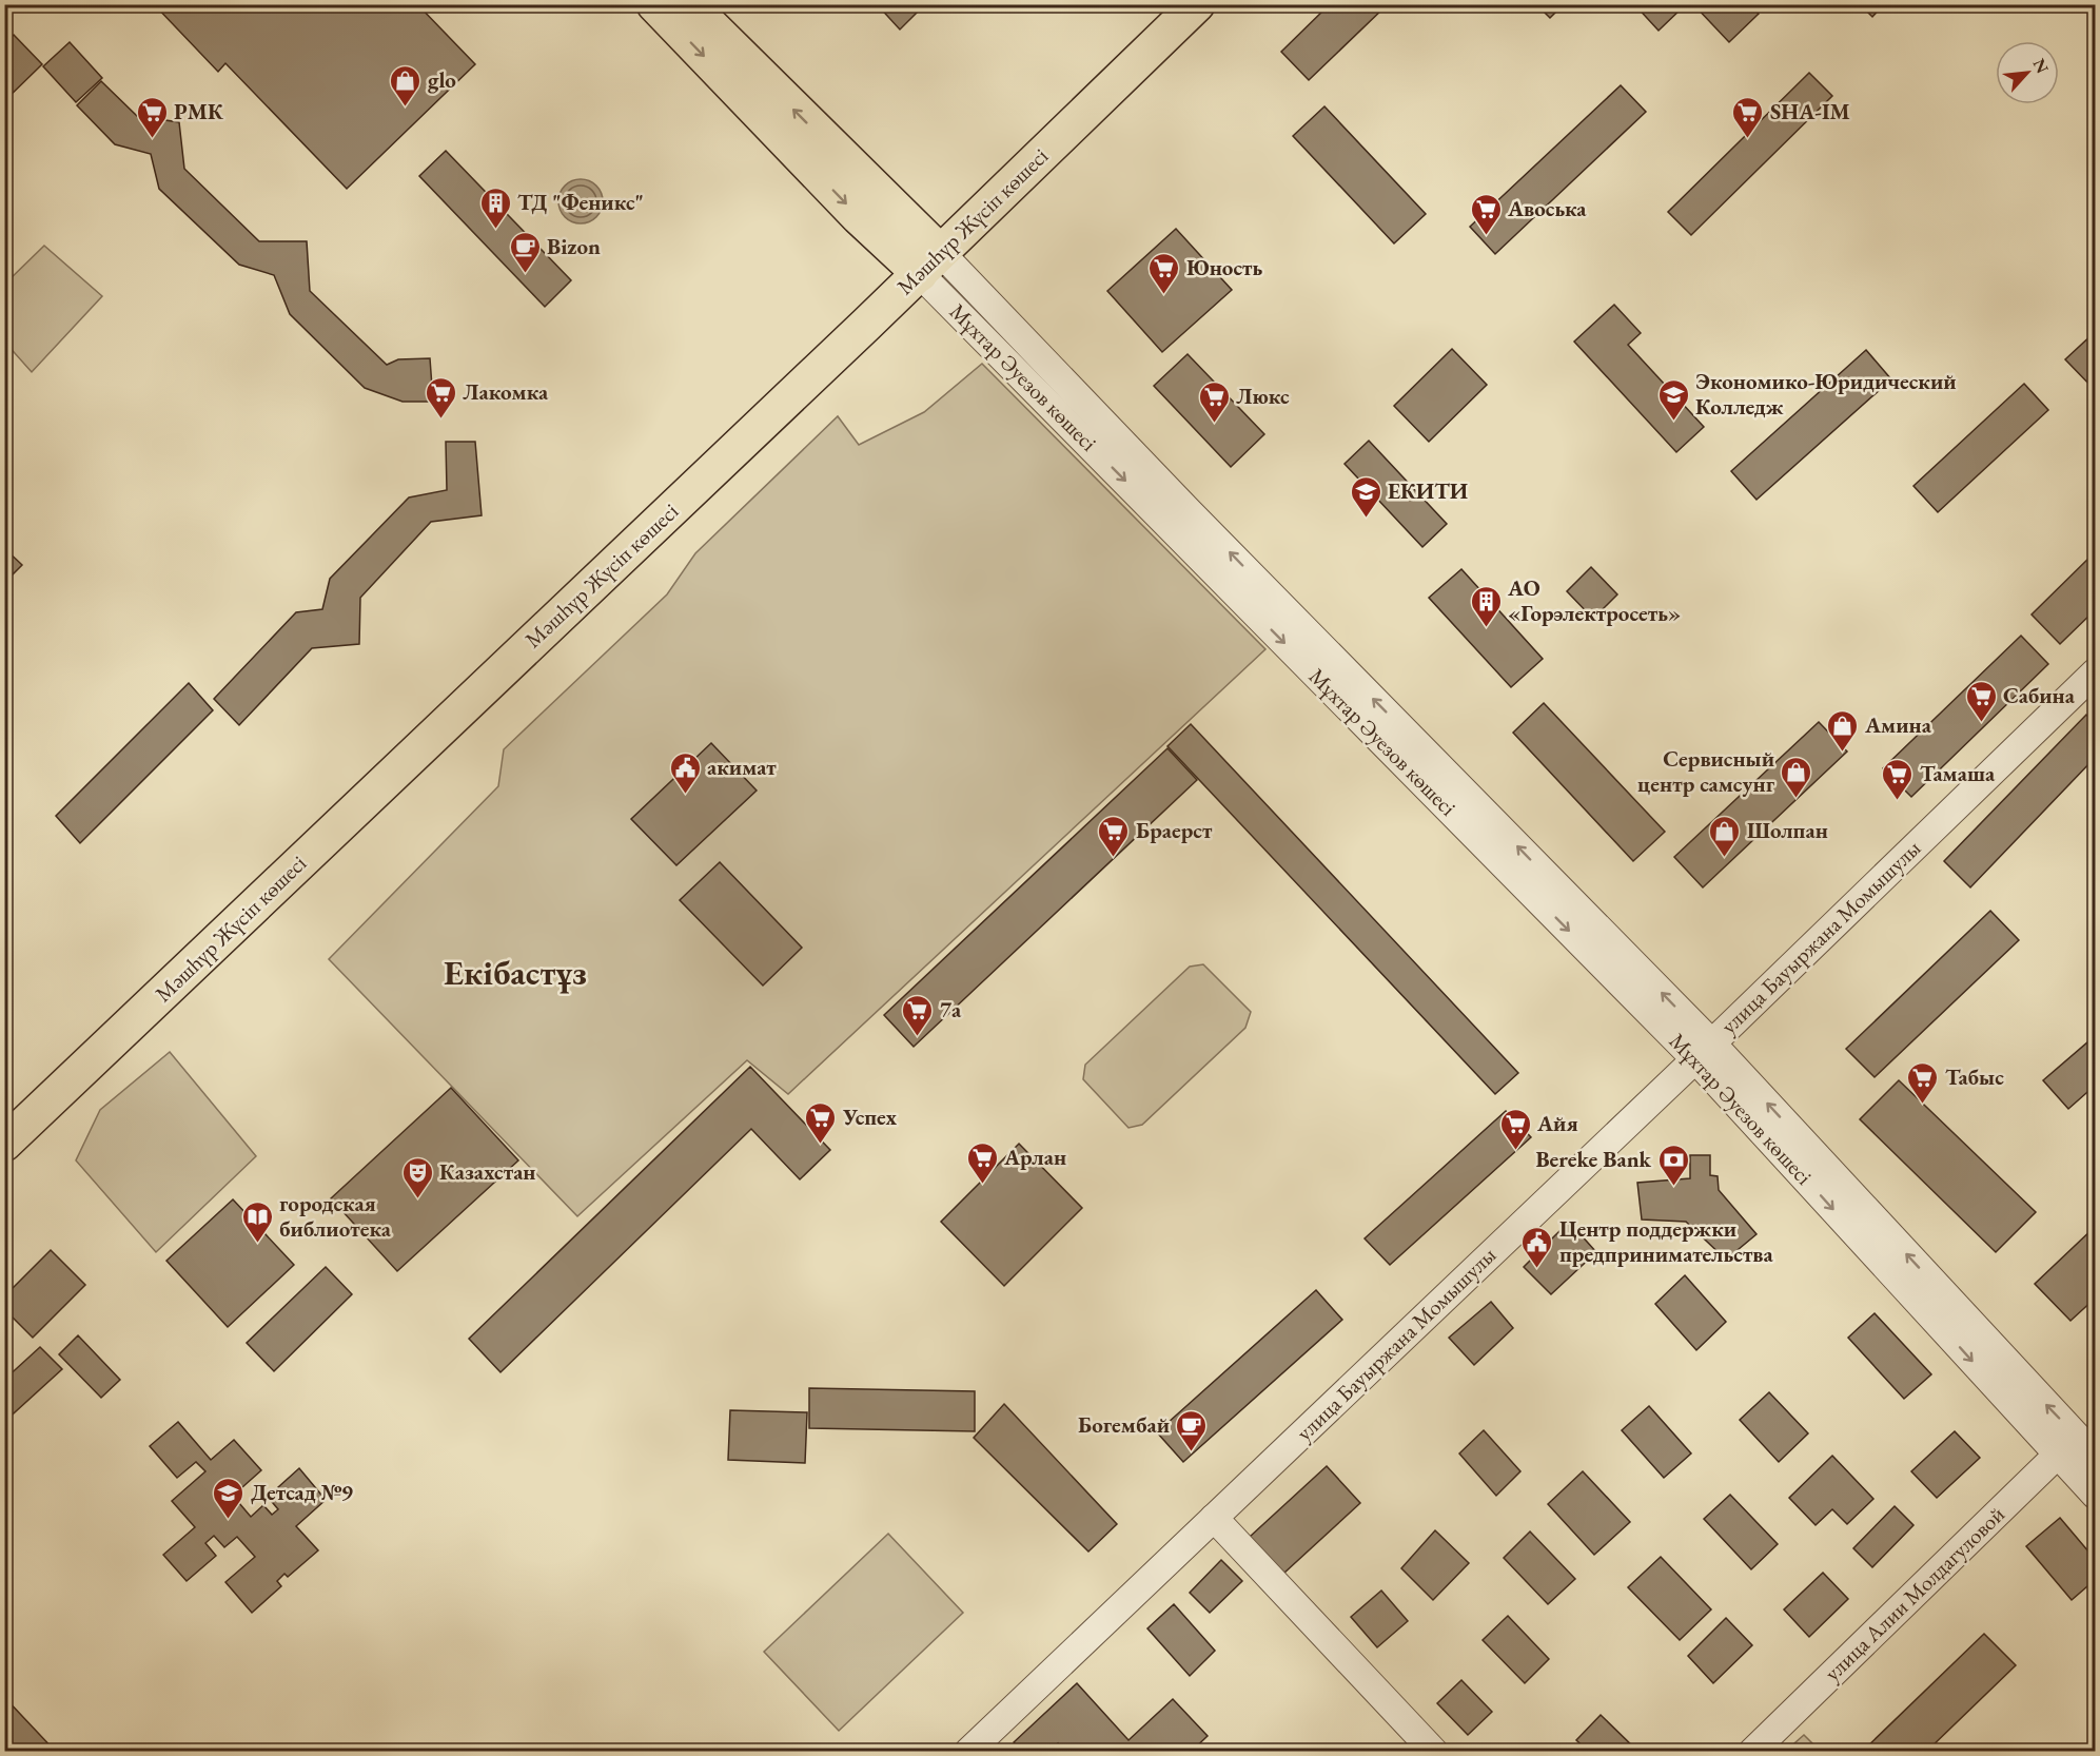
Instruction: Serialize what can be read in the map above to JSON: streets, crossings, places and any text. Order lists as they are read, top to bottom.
{
  "streets": {
    "main road": ["Мәшһүр Жүсіп көшесі", "Мұхтар Әуезов көшесі"],
    "street": ["улица Бауыржана Момышулы", "улица Алии Молдагуловой"]
  },
  "crossings": [
    ["Мәшһүр Жүсіп көшесі", "Мұхтар Әуезов көшесі"],
    ["Мұхтар Әуезов көшесі", "улица Бауыржана Момышулы"],
    ["Мұхтар Әуезов көшесі", "улица Алии Молдагуловой"]
  ],
  "districts": ["Екібастұз"],
  "places": {
    "shop": [
      "glo",
      "Амина",
      "Сервисный центр самсунг",
      "Шолпан"
    ],
    "supermarket": [
      "РМК",
      "SHA-IM",
      "Авоська",
      "Юность",
      "Лакомка",
      "Люкс",
      "Сабина",
      "Тамаша",
      "Браерст",
      "7а",
      "Табыс",
      "Успех",
      "Айя",
      "Арлан"
    ],
    "building": ["ТД \"Феникс\"", "АО «Горэлектросеть»"],
    "cafe": ["Bizon", "Богембай"],
    "school or university": ["Экономико-Юридический Колледж", "ЕКИТИ", "Детсад №9"],
    "public building": ["акимат", "Центр поддержки предпринимательства"],
    "bank": ["Bereke Bank"],
    "theatre": ["Казахстан"],
    "library": ["городская библиотека"]
  },
  "north": "top right"
}
